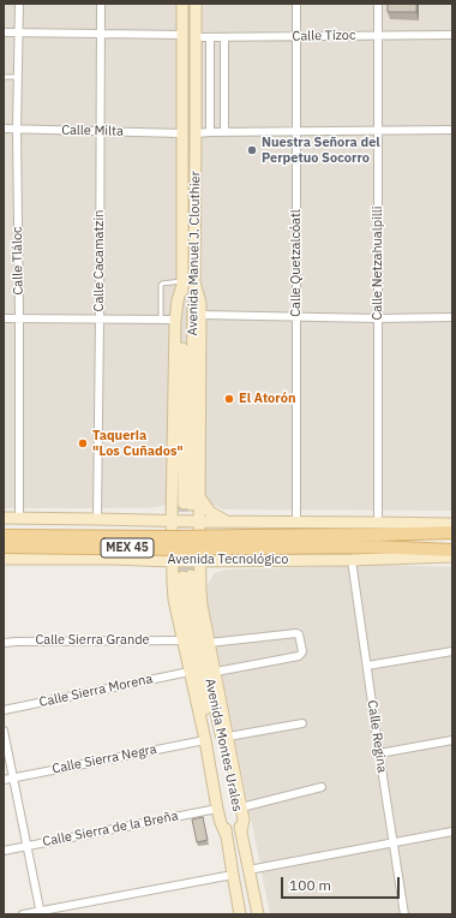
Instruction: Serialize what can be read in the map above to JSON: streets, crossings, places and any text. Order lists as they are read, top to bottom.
{
  "streets": {
    "main road": ["MEX 45", "Avenida Tecnológico"],
    "street": [
      "Calle Tízoc",
      "Calle Milta",
      "Avenida Manuel J. Clouthier",
      "Calle Tláloc",
      "Calle Cacamatzin",
      "Calle Quetzalcóatl",
      "Calle Netzahualpilli",
      "Calle Sierra Grande",
      "Calle Sierra Morena",
      "Calle Regina",
      "Avenida Montes Urales",
      "Calle Sierra Negra",
      "Calle Sierra de la Breña"
    ]
  },
  "crossings": [
    ["Calle Tízoc", "Avenida Manuel J. Clouthier"],
    ["Calle Tízoc", "Calle Quetzalcóatl"],
    ["Calle Tízoc", "Calle Netzahualpilli"],
    ["Calle Milta", "Avenida Manuel J. Clouthier"],
    ["Calle Milta", "Calle Tláloc"],
    ["Calle Milta", "Calle Cacamatzin"],
    ["Calle Tláloc", "Avenida Tecnológico"],
    ["Calle Cacamatzin", "Avenida Tecnológico"],
    ["Calle Quetzalcóatl", "Avenida Tecnológico"],
    ["Calle Netzahualpilli", "Avenida Tecnológico"],
    ["Avenida Tecnológico", "Calle Regina"]
  ],
  "places": ["Nuestra Señora del Perpetuo Socorro", "El Atorón", "Taqueria \"Los Cuñados\""],
  "scale_bar": "100 m"
}
